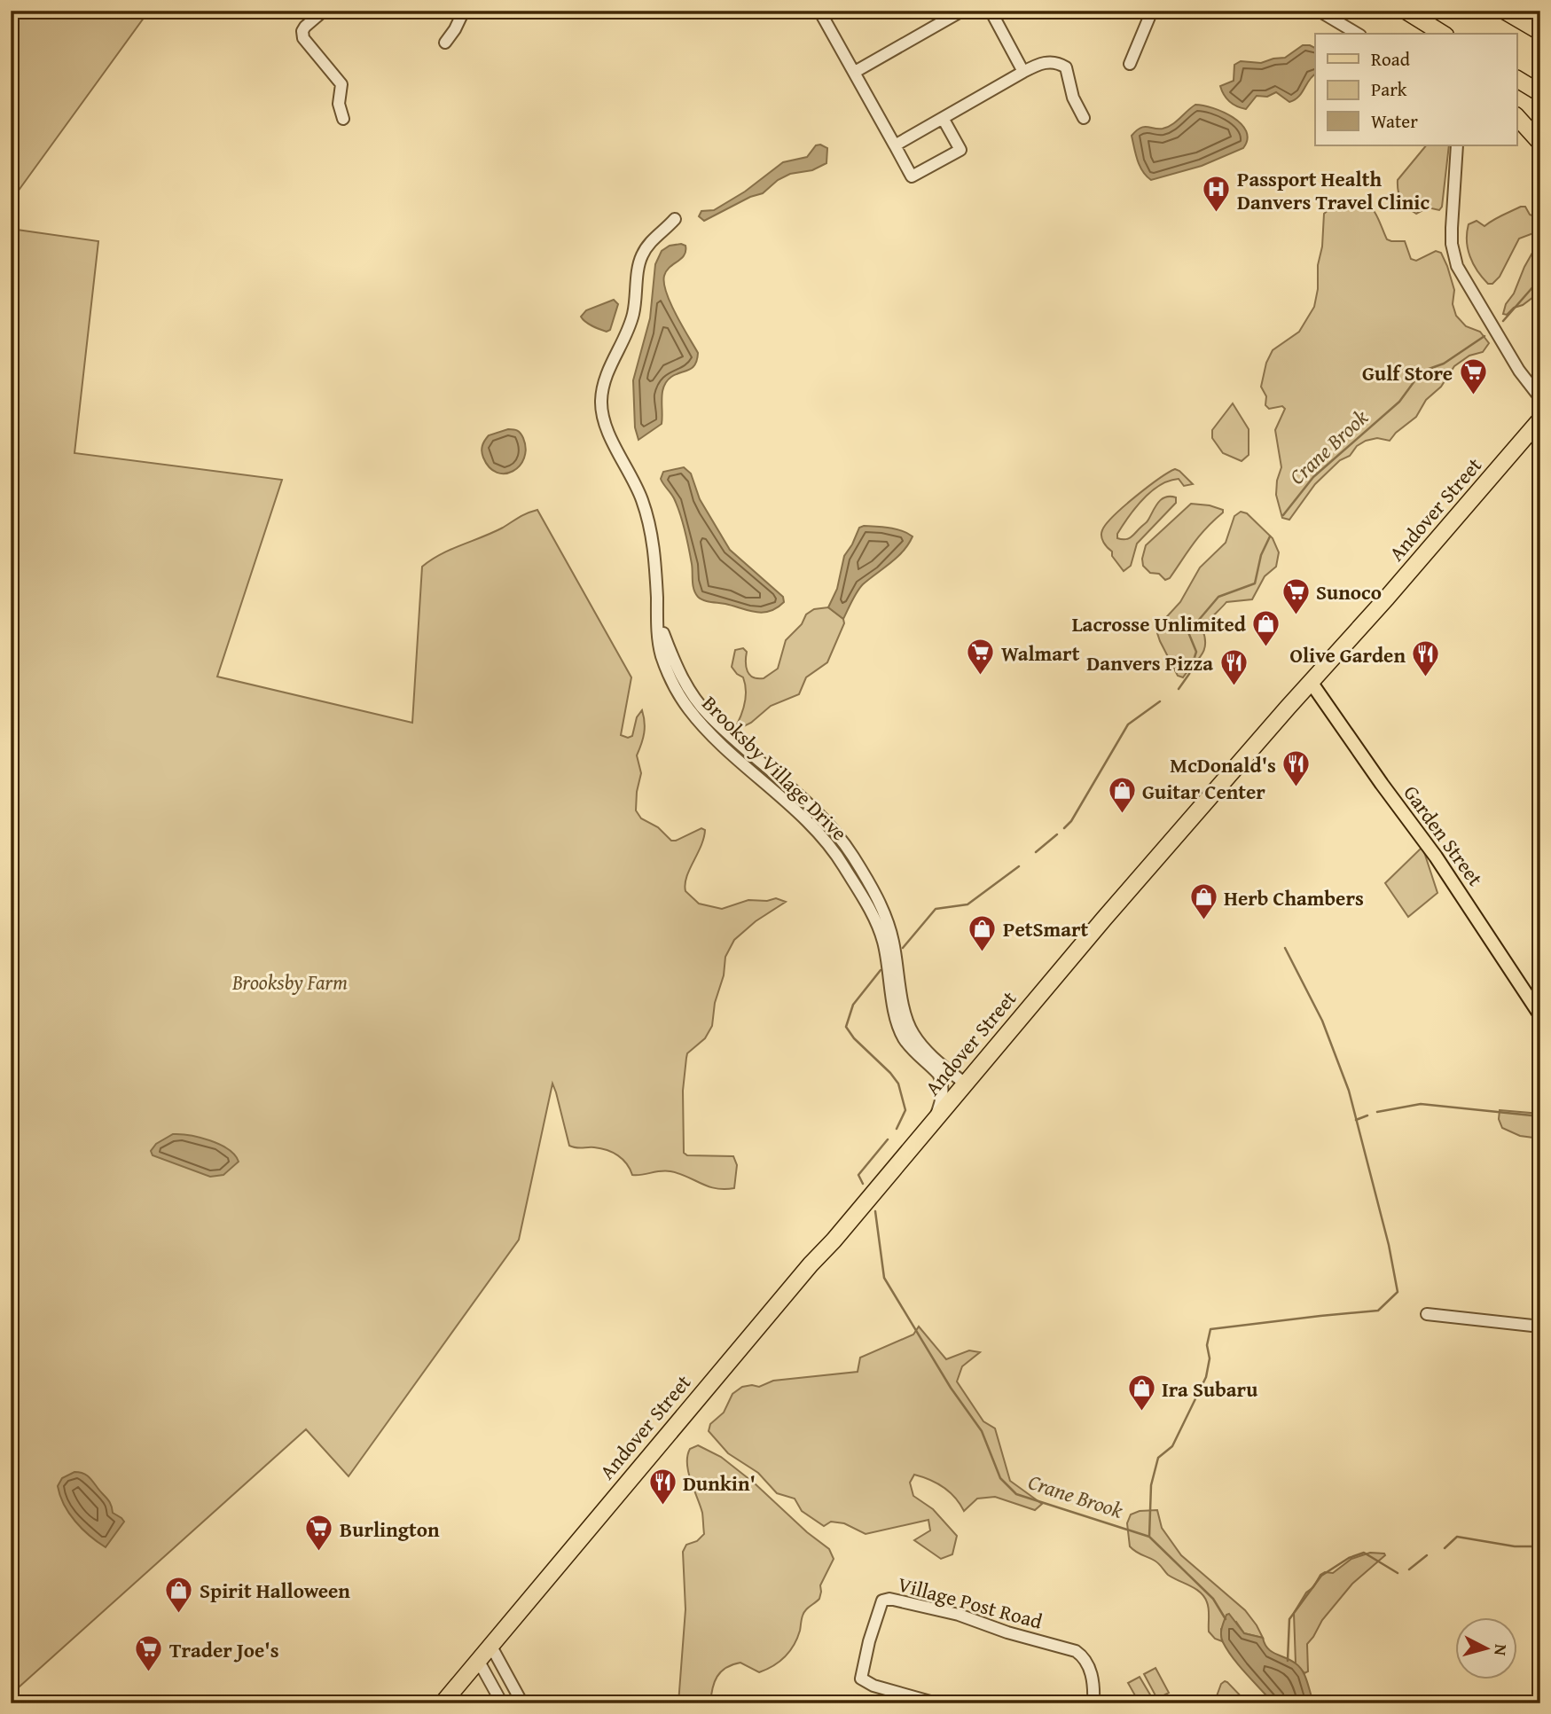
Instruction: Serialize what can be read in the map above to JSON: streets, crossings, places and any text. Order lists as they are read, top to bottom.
{
  "streets": {
    "highway": ["Andover Street"],
    "main road": ["Garden Street"],
    "street": ["Brooksby Village Drive", "Village Post Road"]
  },
  "crossings": [
    ["Andover Street", "Brooksby Village Drive"],
    ["Andover Street", "Garden Street"]
  ],
  "water": ["Crane Brook"],
  "parks": ["Brooksby Farm"],
  "places": {
    "hospital": ["Passport Health Danvers Travel Clinic"],
    "supermarket": [
      "Gulf Store",
      "Sunoco",
      "Walmart",
      "Burlington",
      "Trader Joe's"
    ],
    "shop": [
      "Lacrosse Unlimited",
      "Guitar Center",
      "Herb Chambers",
      "PetSmart",
      "Ira Subaru",
      "Spirit Halloween"
    ],
    "restaurant": [
      "Olive Garden",
      "Danvers Pizza",
      "McDonald's",
      "Dunkin'"
    ]
  },
  "legend": ["Road", "Park", "Water"],
  "north": "right"
}
